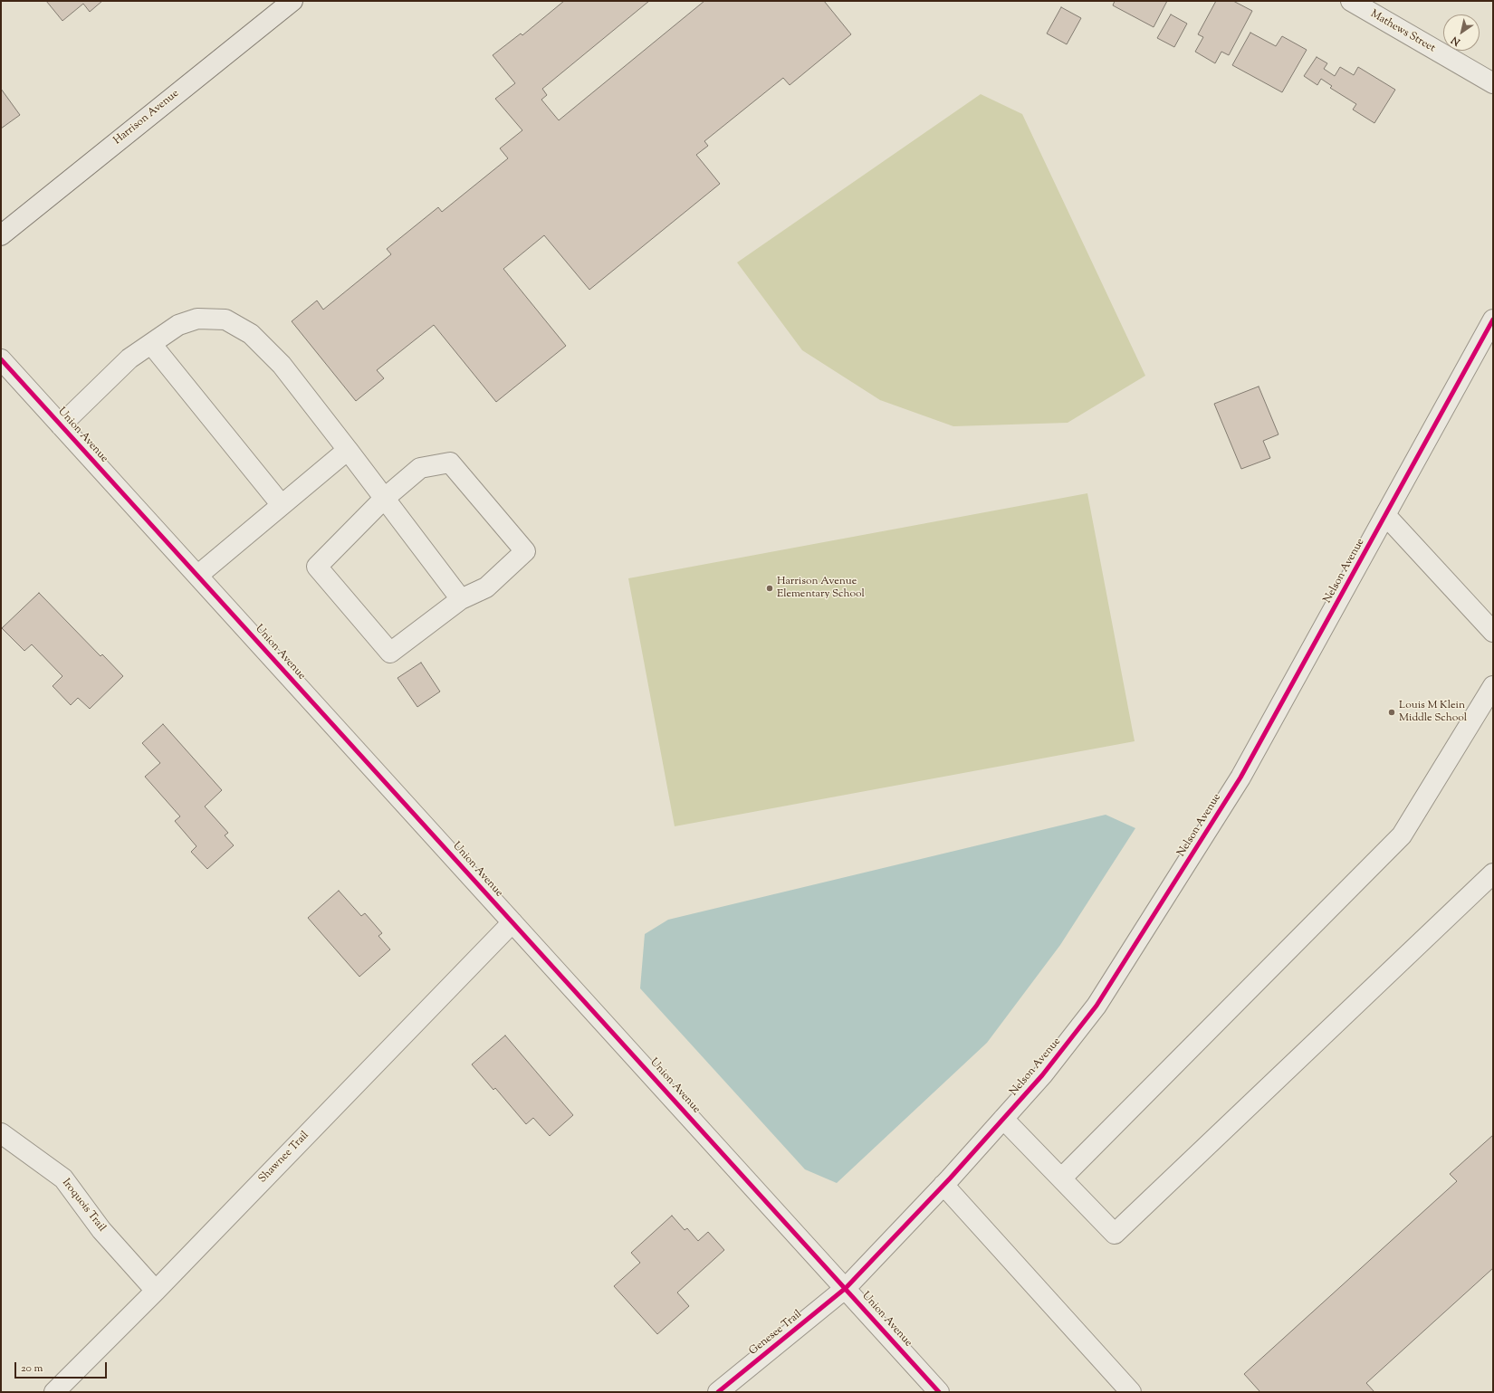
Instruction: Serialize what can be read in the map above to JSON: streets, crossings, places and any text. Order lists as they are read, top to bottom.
{
  "streets": {
    "main road": ["Harrison Avenue"],
    "street": [
      "Mathews Street",
      "Union Avenue",
      "Nelson Avenue",
      "Shawnee Trail",
      "Iroquois Trail",
      "Genesee Trail"
    ]
  },
  "crossings": [
    ["Union Avenue", "Nelson Avenue"],
    ["Union Avenue", "Shawnee Trail"],
    ["Union Avenue", "Genesee Trail"],
    ["Nelson Avenue", "Genesee Trail"],
    ["Shawnee Trail", "Iroquois Trail"]
  ],
  "places": ["Harrison Avenue Elementary School", "Louis M Klein Middle School"],
  "scale_bar": "20 m",
  "north": "bottom left"
}
